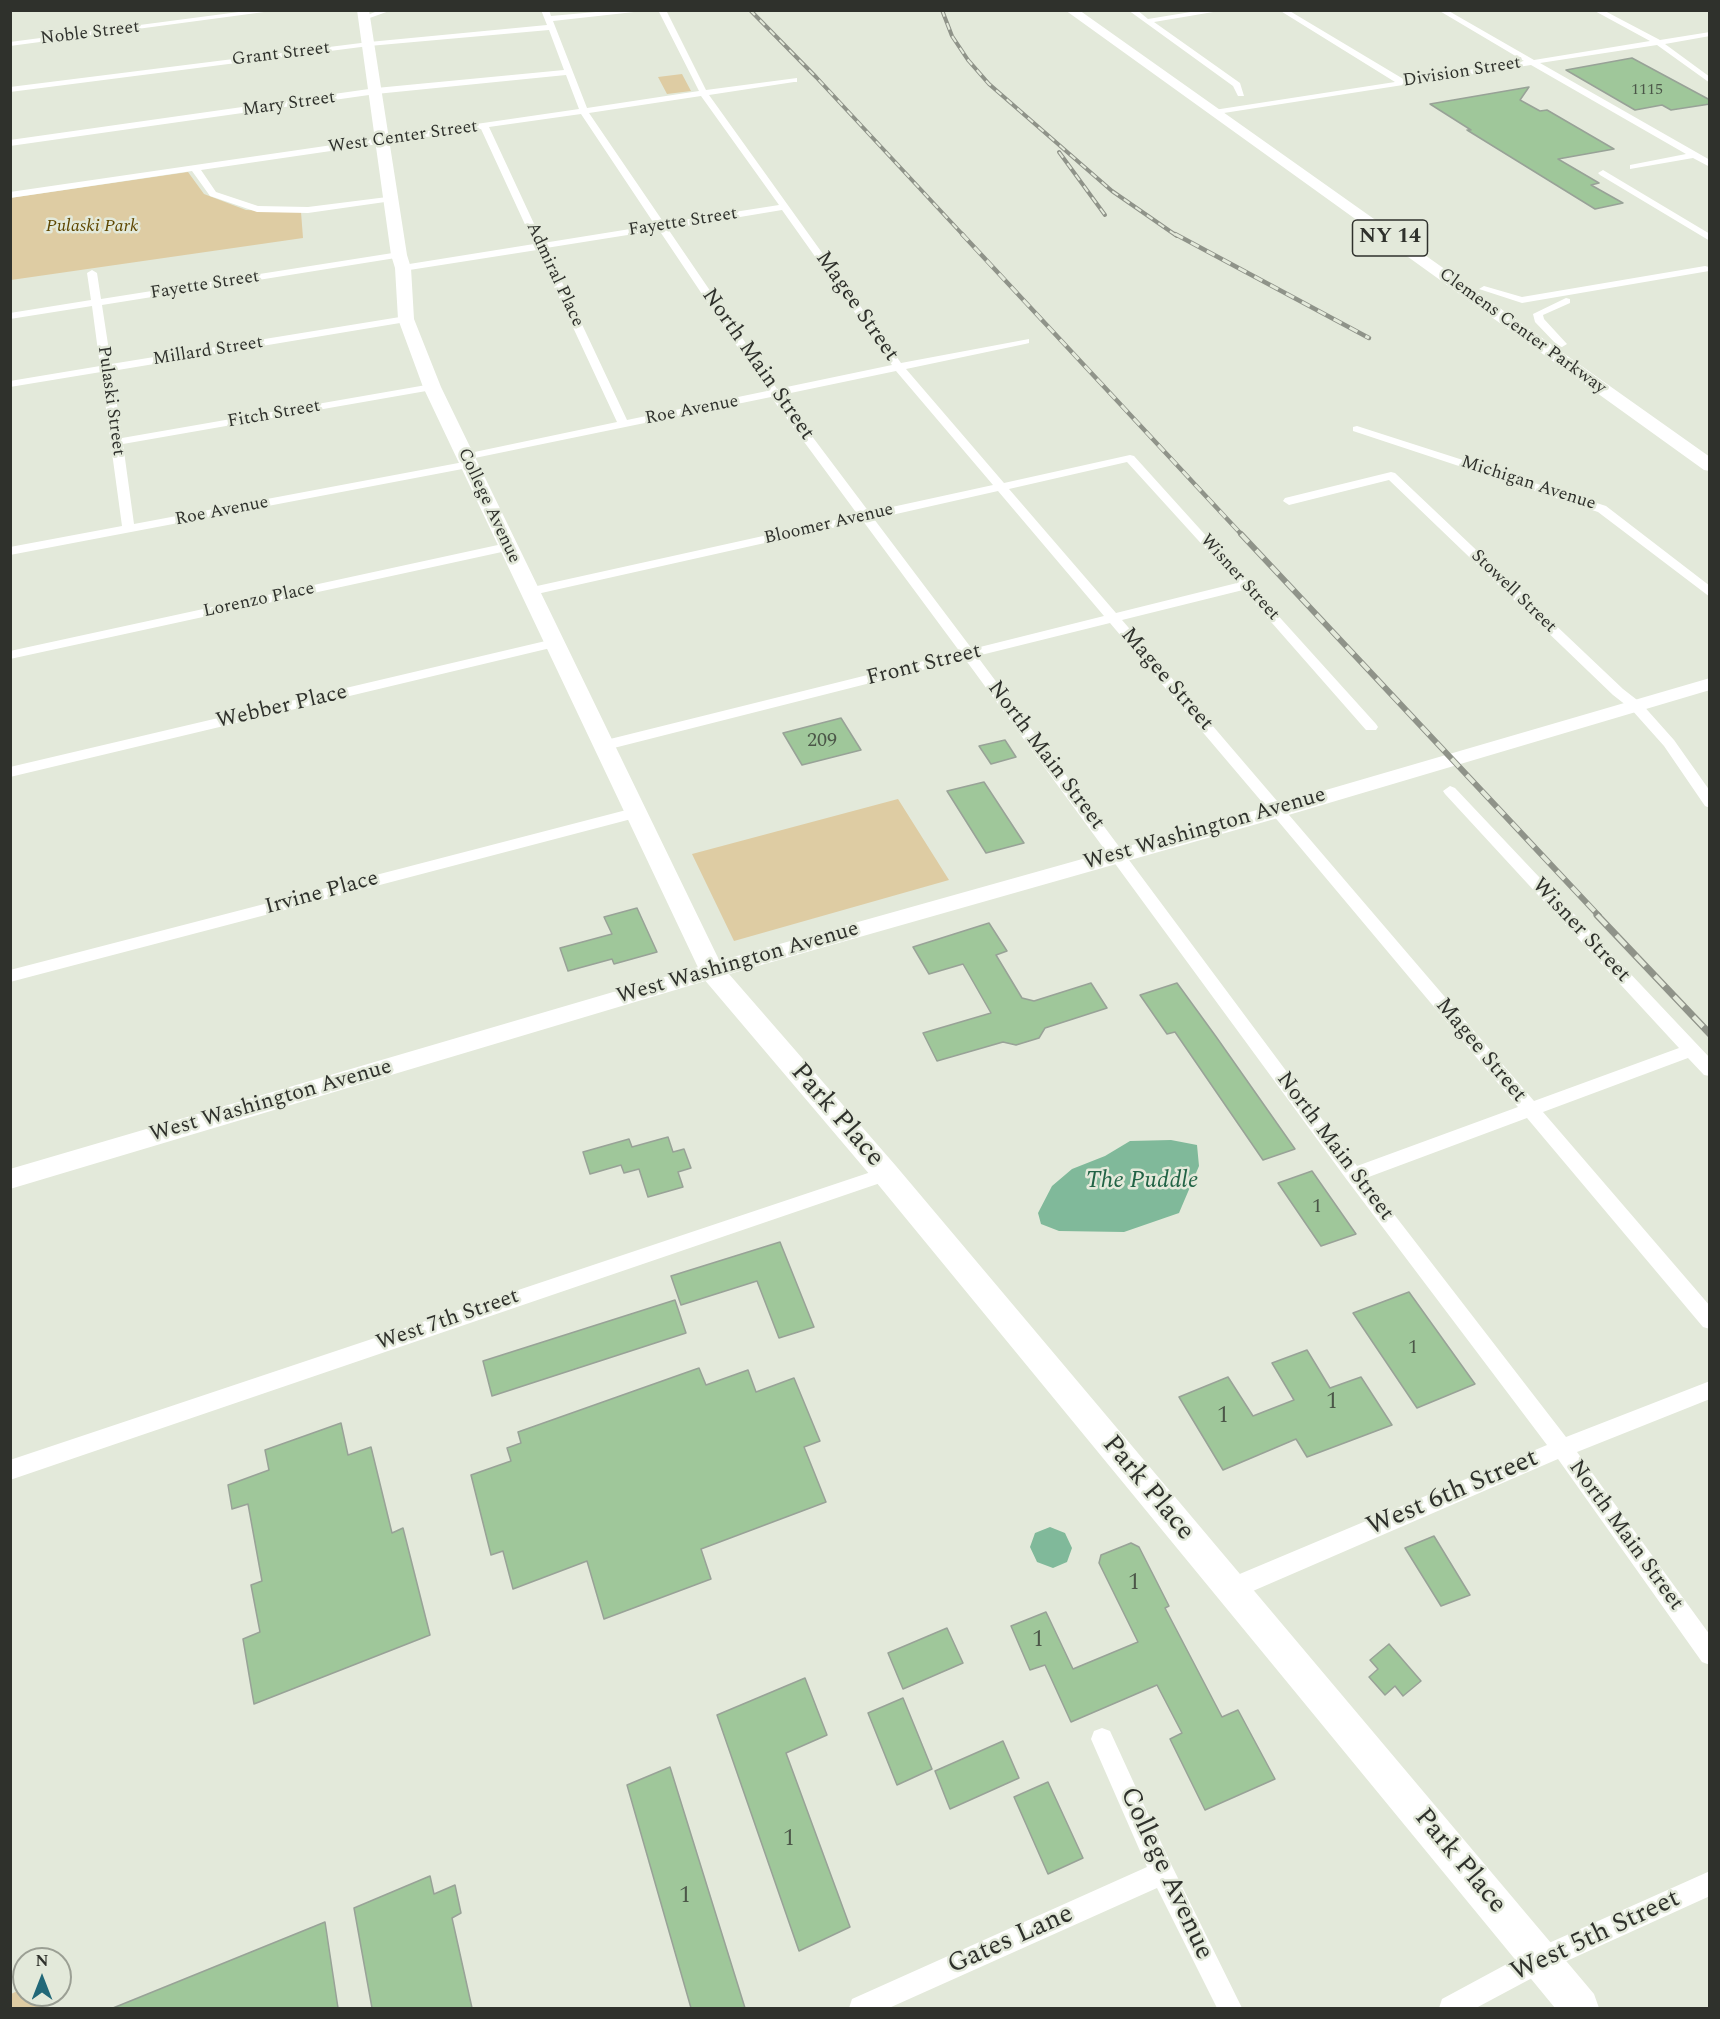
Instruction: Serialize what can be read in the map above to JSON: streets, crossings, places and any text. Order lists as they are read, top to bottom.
{
  "streets": {
    "main road": [
      "NY 14",
      "Clemens Center Parkway",
      "College Avenue",
      "Park Place"
    ],
    "street": [
      "Noble Street",
      "Grant Street",
      "Division Street",
      "Mary Street",
      "West Center Street",
      "Fayette Street",
      "Admiral Place",
      "Magee Street",
      "Millard Street",
      "North Main Street",
      "Pulaski Street",
      "Roe Avenue",
      "Fitch Street",
      "Michigan Avenue",
      "Bloomer Avenue",
      "Wisner Street",
      "Stowell Street",
      "Lorenzo Place",
      "Front Street",
      "Webber Place",
      "West Washington Avenue",
      "Irvine Place",
      "West 7th Street",
      "West 6th Street",
      "West 5th Street",
      "Gates Lane"
    ]
  },
  "crossings": [
    ["Grant Street", "North Main Street"],
    ["Grant Street", "College Avenue"],
    ["Division Street", "Clemens Center Parkway"],
    ["Mary Street", "North Main Street"],
    ["Mary Street", "College Avenue"],
    ["West Center Street", "Admiral Place"],
    ["West Center Street", "Magee Street"],
    ["West Center Street", "North Main Street"],
    ["West Center Street", "College Avenue"],
    ["Fayette Street", "Admiral Place"],
    ["Fayette Street", "Magee Street"],
    ["Fayette Street", "North Main Street"],
    ["Fayette Street", "Pulaski Street"],
    ["Fayette Street", "College Avenue"],
    ["Admiral Place", "Roe Avenue"],
    ["Magee Street", "Roe Avenue"],
    ["Magee Street", "Bloomer Avenue"],
    ["Magee Street", "Front Street"],
    ["Magee Street", "West Washington Avenue"],
    ["Millard Street", "Pulaski Street"],
    ["Millard Street", "College Avenue"],
    ["North Main Street", "Roe Avenue"],
    ["North Main Street", "Bloomer Avenue"],
    ["North Main Street", "Front Street"],
    ["North Main Street", "West Washington Avenue"],
    ["North Main Street", "West 6th Street"],
    ["Pulaski Street", "Roe Avenue"],
    ["Pulaski Street", "Fitch Street"],
    ["Roe Avenue", "College Avenue"],
    ["Fitch Street", "College Avenue"],
    ["College Avenue", "Bloomer Avenue"],
    ["College Avenue", "Lorenzo Place"],
    ["College Avenue", "Front Street"],
    ["College Avenue", "Webber Place"],
    ["College Avenue", "West Washington Avenue"],
    ["College Avenue", "Irvine Place"],
    ["College Avenue", "Park Place"],
    ["College Avenue", "Gates Lane"],
    ["Bloomer Avenue", "Wisner Street"],
    ["Wisner Street", "Front Street"],
    ["Stowell Street", "West Washington Avenue"],
    ["West Washington Avenue", "Park Place"],
    ["Park Place", "West 7th Street"],
    ["Park Place", "West 6th Street"],
    ["Park Place", "West 5th Street"]
  ],
  "water": ["The Puddle"],
  "parks": ["Pulaski Park"],
  "house_numbers": [
    "1115",
    "209",
    "1",
    "1",
    "1",
    "1",
    "1",
    "1",
    "1",
    "1"
  ],
  "north": "top"
}
